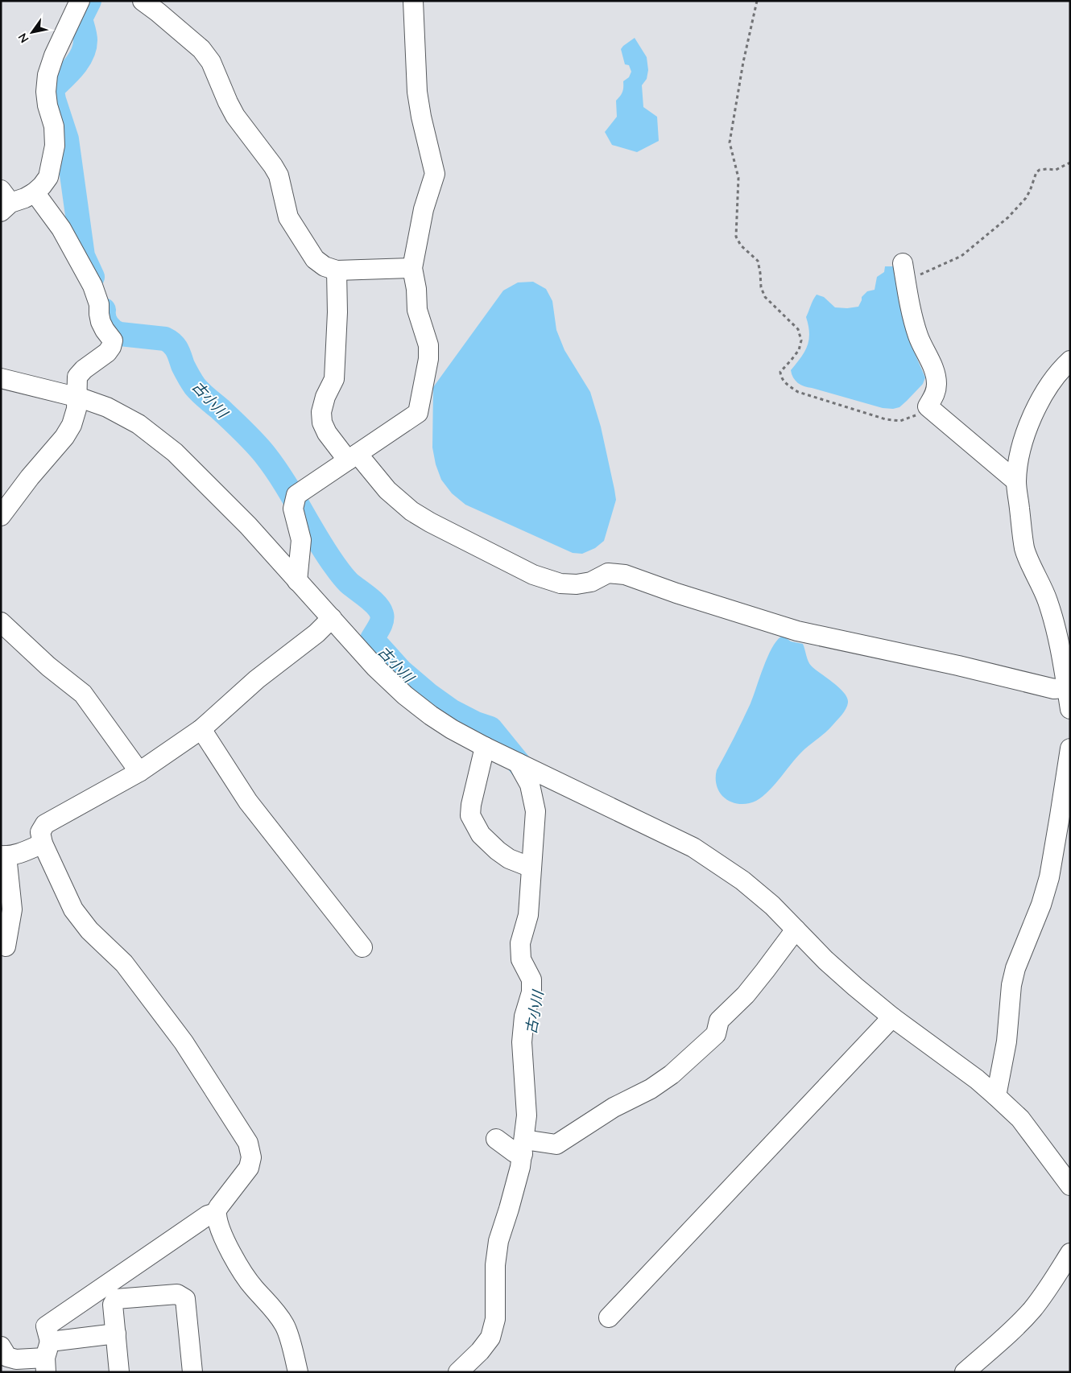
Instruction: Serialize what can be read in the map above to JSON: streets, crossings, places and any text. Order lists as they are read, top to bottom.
{
  "water": ["古小川"],
  "north": "bottom left"
}
